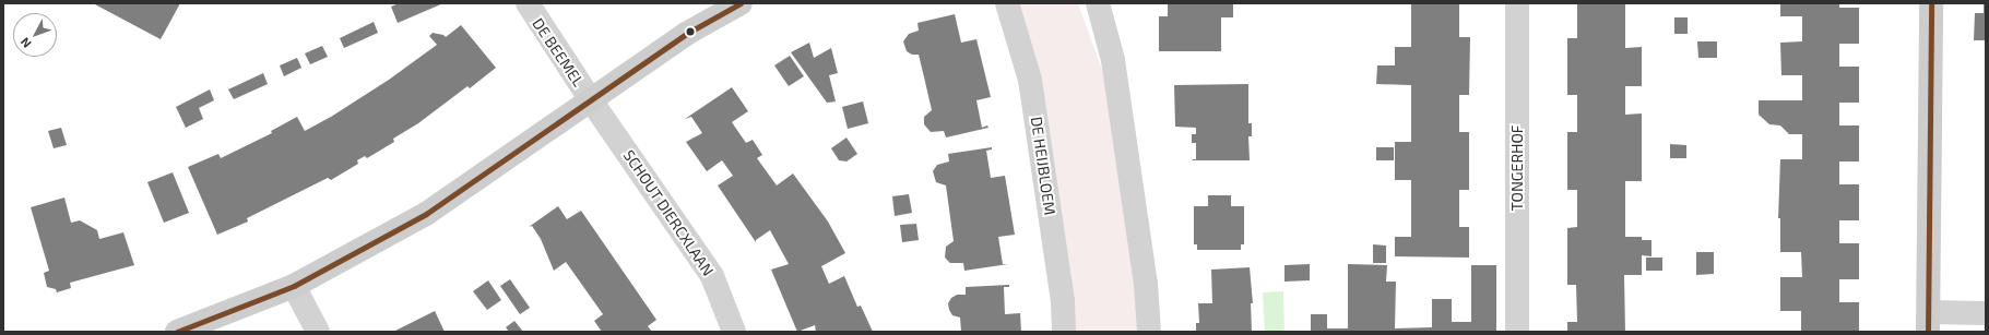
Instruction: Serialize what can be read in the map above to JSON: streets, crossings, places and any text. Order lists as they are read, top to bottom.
{
  "streets": {
    "street": [
      "DE BEEMEL",
      "DE HEIJBLOEM",
      "TONGERHOF",
      "SCHOUT DIERCXLAAN"
    ]
  },
  "crossings": [
    ["DE BEEMEL", "SCHOUT DIERCXLAAN"]
  ],
  "north": "bottom left"
}
